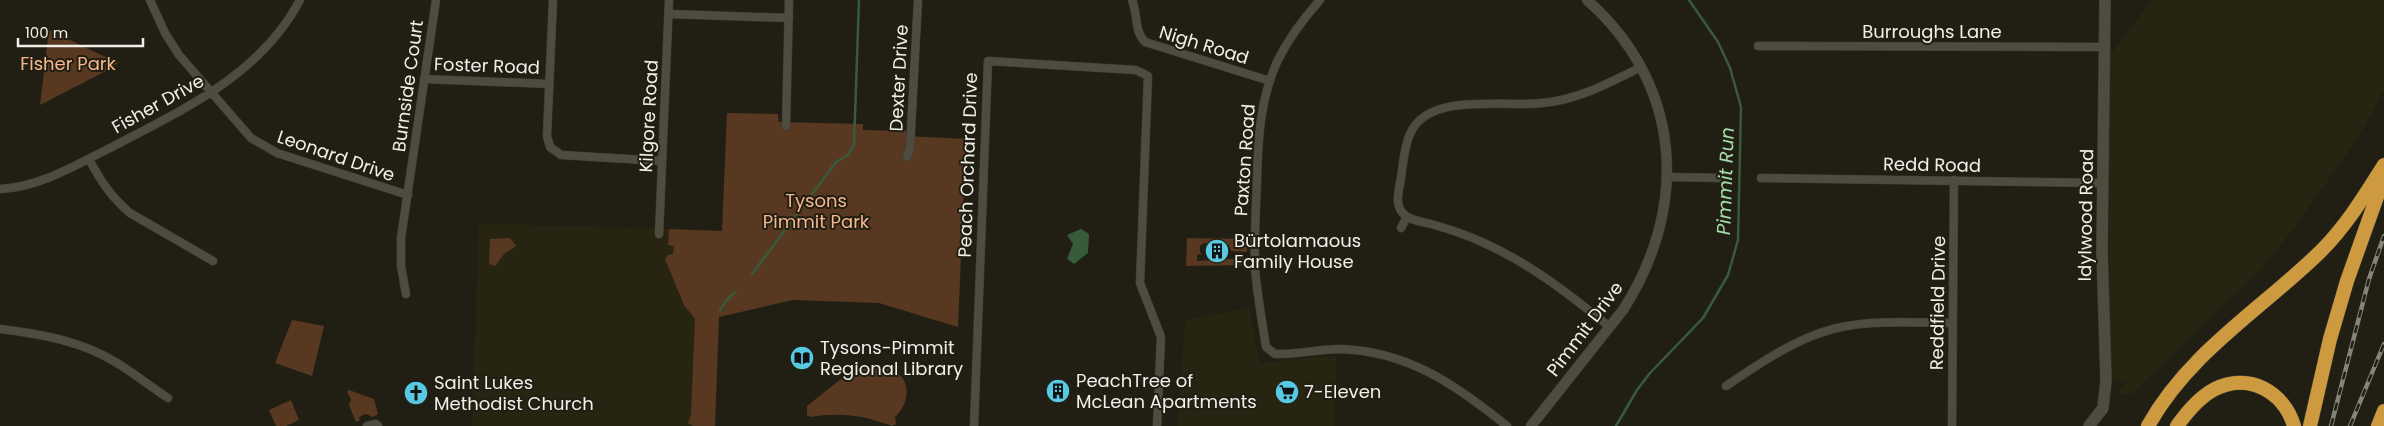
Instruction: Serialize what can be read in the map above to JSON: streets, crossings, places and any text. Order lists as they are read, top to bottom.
{
  "streets": {
    "main road": ["Idylwood Road"],
    "street": [
      "Burroughs Lane",
      "Nigh Road",
      "Foster Road",
      "Dexter Drive",
      "Burnside Court",
      "Fisher Drive",
      "Kilgore Road",
      "Leonard Drive",
      "Paxton Road",
      "Peach Orchard Drive",
      "Redd Road",
      "Reddfield Drive",
      "Pimmit Drive"
    ]
  },
  "crossings": [
    ["Burroughs Lane", "Idylwood Road"],
    ["Nigh Road", "Paxton Road"],
    ["Foster Road", "Burnside Court"],
    ["Burnside Court", "Leonard Drive"],
    ["Fisher Drive", "Leonard Drive"],
    ["Redd Road", "Idylwood Road"],
    ["Redd Road", "Reddfield Drive"]
  ],
  "water": ["Pimmit Run"],
  "parks": ["Fisher Park", "Tysons Pimmit Park"],
  "places": {
    "building": ["Bürtolamaous Family House", "PeachTree of McLean Apartments"],
    "library": ["Tysons-Pimmit Regional Library"],
    "supermarket": ["7-Eleven"],
    "church": ["Saint Lukes Methodist Church"]
  },
  "scale_bar": "100 m"
}
